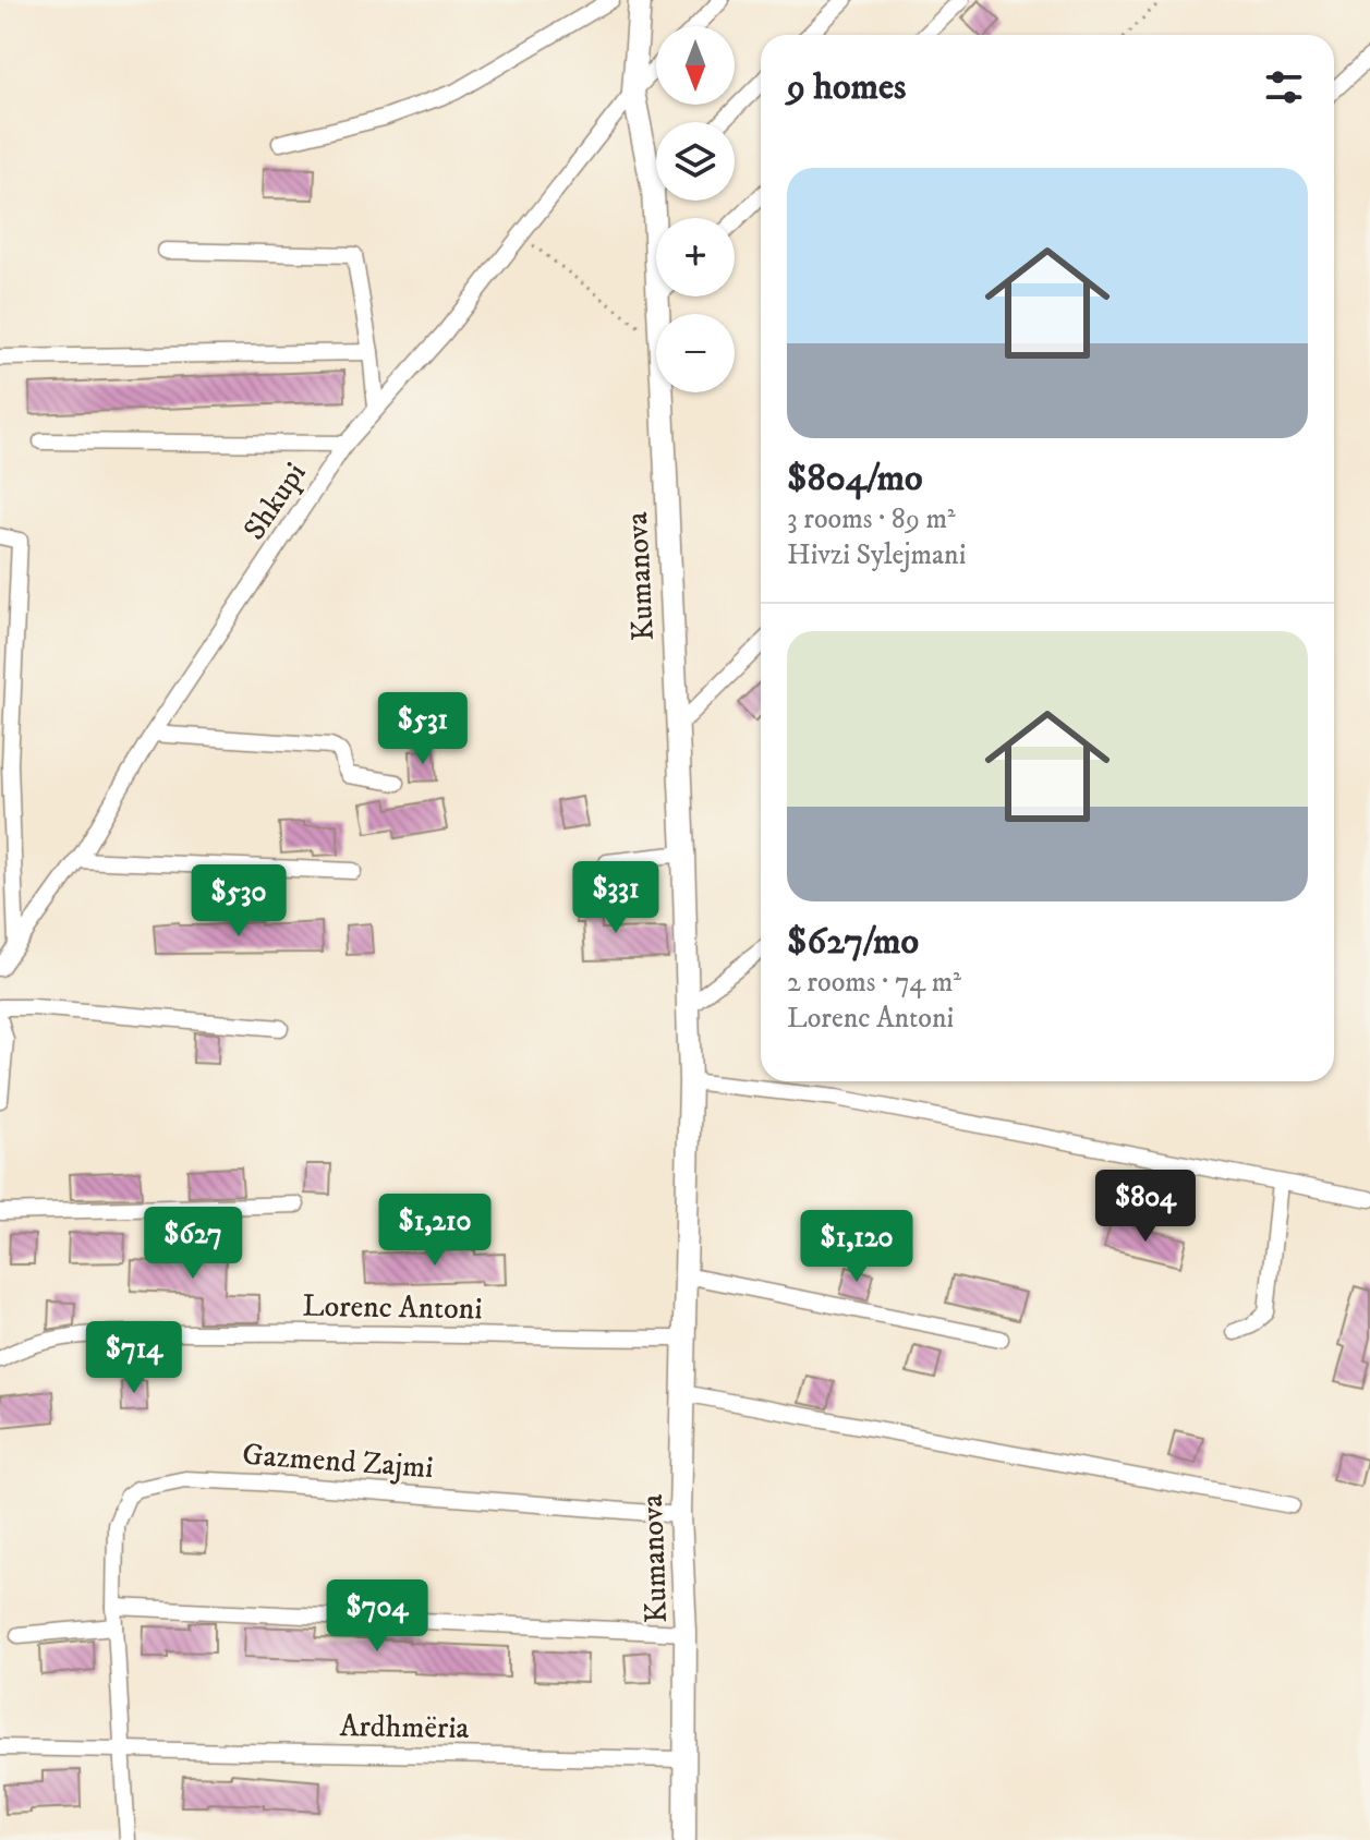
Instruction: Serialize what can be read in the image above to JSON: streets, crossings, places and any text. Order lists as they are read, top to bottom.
{
  "streets": {
    "main road": ["Kumanova"],
    "street": [
      "Shkupi",
      "Lorenc Antoni",
      "Gazmend Zajmi",
      "Ardhmëria"
    ]
  },
  "crossings": [
    ["Shkupi", "Kumanova"],
    ["Kumanova", "Lorenc Antoni"],
    ["Kumanova", "Gazmend Zajmi"],
    ["Kumanova", "Ardhmëria"],
    ["Gazmend Zajmi", "Ardhmëria"]
  ],
  "north": "bottom",
  "page": {
    "map_buttons": ["+", "−"],
    "heading": "9 homes",
    "list": [
      {
        "name": "$804/mo",
        "note": "3 rooms · 89 m² · Hivzi Sylejmani"
      },
      {
        "name": "$627/mo",
        "note": "2 rooms · 74 m² · Lorenc Antoni"
      }
    ],
    "price": [
      "$531",
      "$331",
      "$530",
      "$804",
      "$1,210",
      "$627",
      "$1,120",
      "$714",
      "$704"
    ]
  }
}
